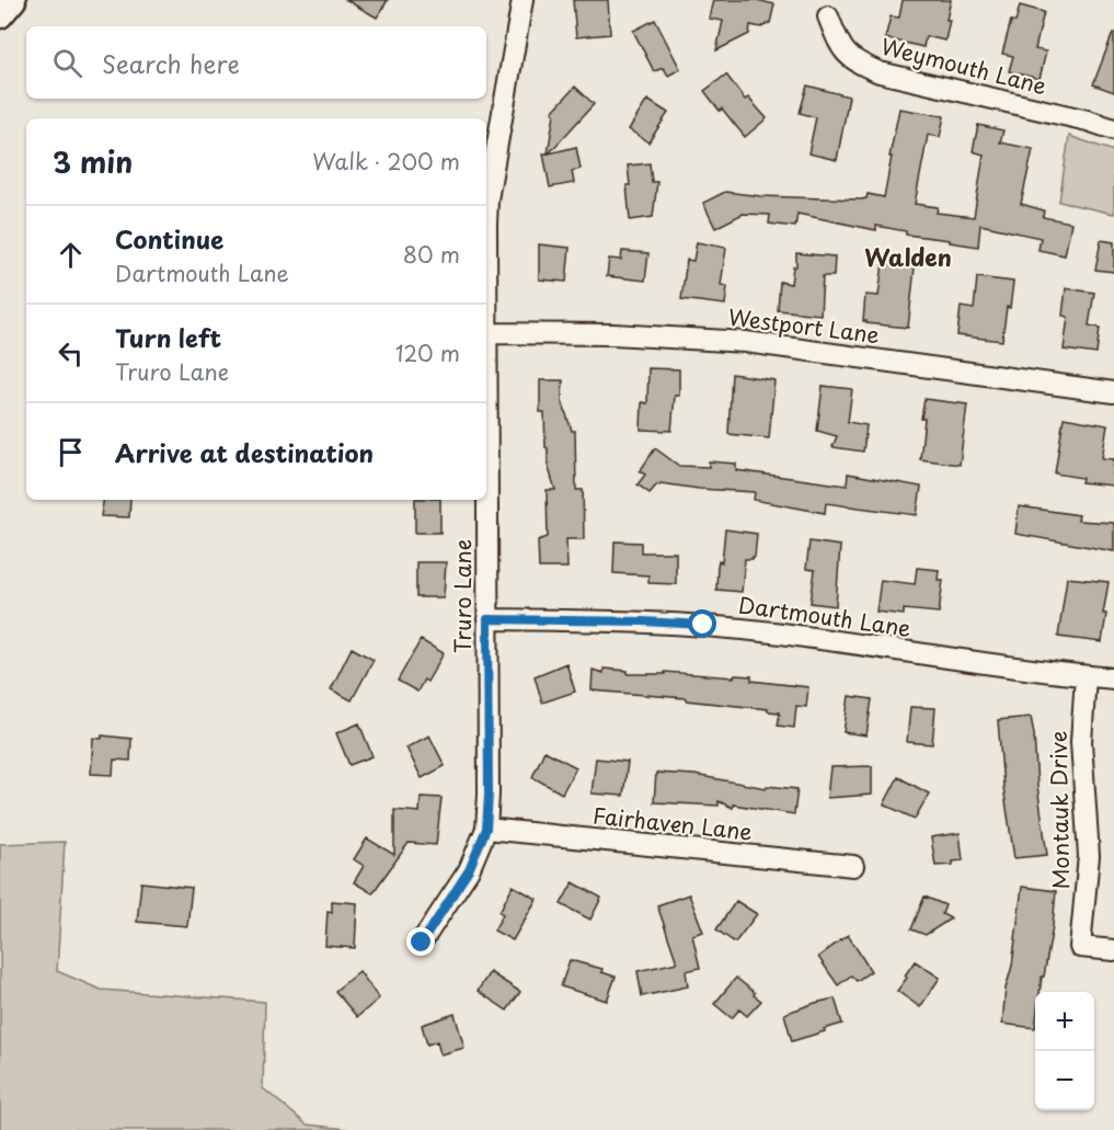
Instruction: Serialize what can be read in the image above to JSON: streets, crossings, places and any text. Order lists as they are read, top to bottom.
{
  "streets": {
    "street": [
      "Weymouth Lane",
      "Westport Lane",
      "Truro Lane",
      "Dartmouth Lane",
      "Montauk Drive",
      "Fairhaven Lane"
    ]
  },
  "crossings": [
    ["Westport Lane", "Truro Lane"],
    ["Truro Lane", "Dartmouth Lane"],
    ["Truro Lane", "Fairhaven Lane"],
    ["Dartmouth Lane", "Montauk Drive"]
  ],
  "districts": ["Walden"],
  "page": {
    "search": "Search here",
    "heading": ["3 min", "Walk · 200 m"],
    "list": [
      ["Continue", "Dartmouth Lane", "80 m"],
      ["Turn left", "Truro Lane", "120 m"],
      "Arrive at destination"
    ],
    "map_buttons": ["+", "−"]
  }
}
